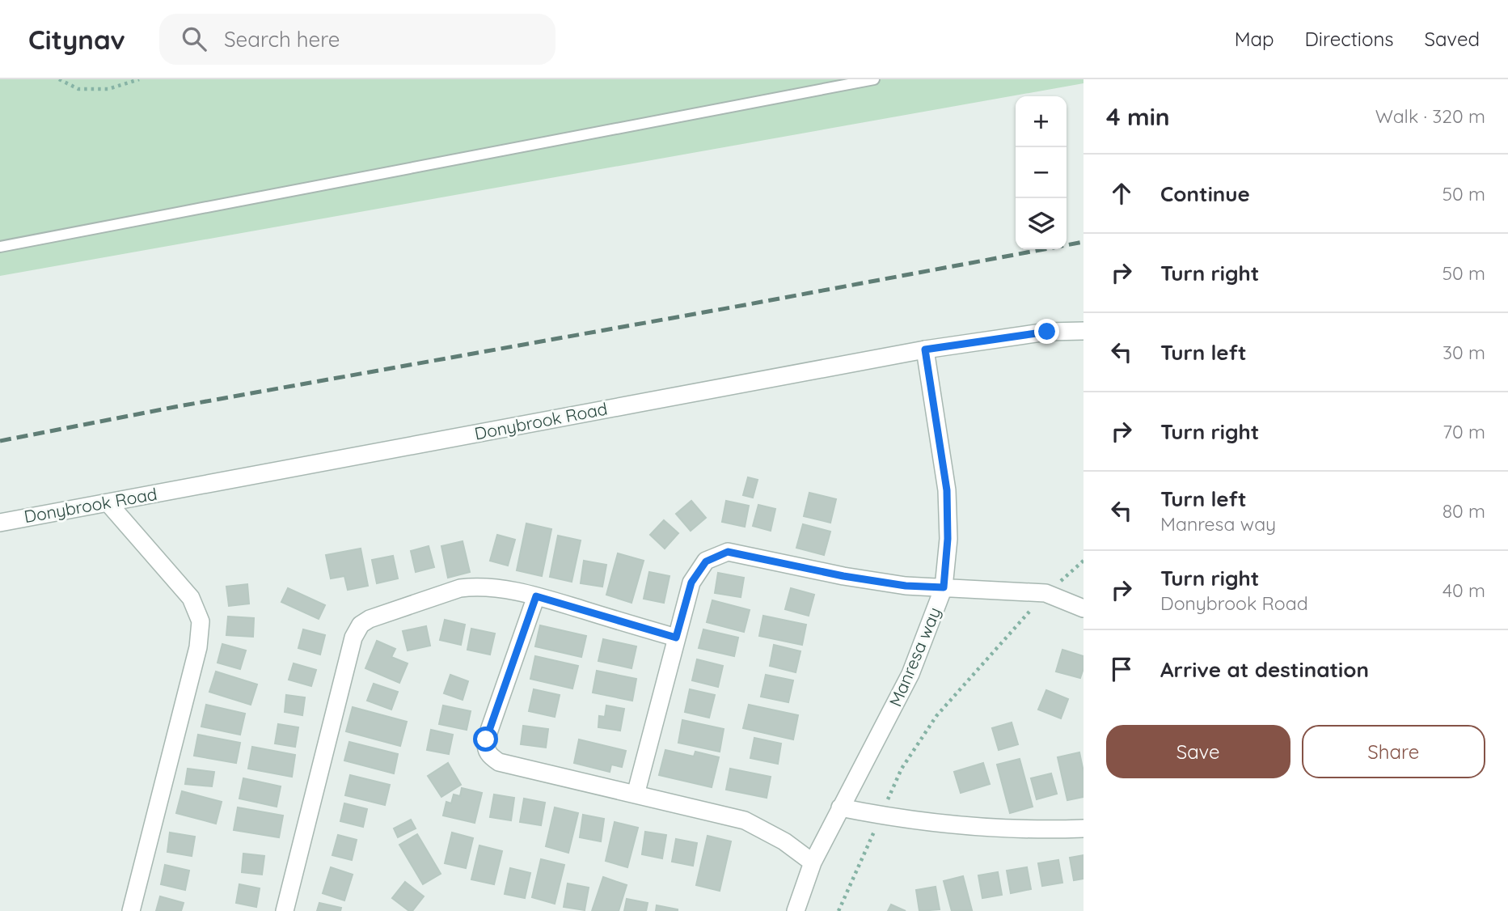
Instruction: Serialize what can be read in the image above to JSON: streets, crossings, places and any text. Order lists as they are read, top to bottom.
{
  "streets": {
    "street": ["Donybrook Road", "Manresa way"]
  },
  "crossings": [
    ["Donybrook Road", "Manresa way"]
  ],
  "page": {
    "header": "Citynav",
    "search": "Search here",
    "nav": ["Map", "Directions", "Saved"],
    "heading": ["4 min", "Walk · 320 m"],
    "map_buttons": ["+", "−"],
    "list": [
      ["Continue", "50 m"],
      ["Turn right", "50 m"],
      ["Turn left", "30 m"],
      ["Turn right", "70 m"],
      ["Turn left", "Manresa way", "80 m"],
      ["Turn right", "Donybrook Road", "40 m"],
      "Arrive at destination"
    ],
    "buttons": ["Save", "Share"]
  }
}
